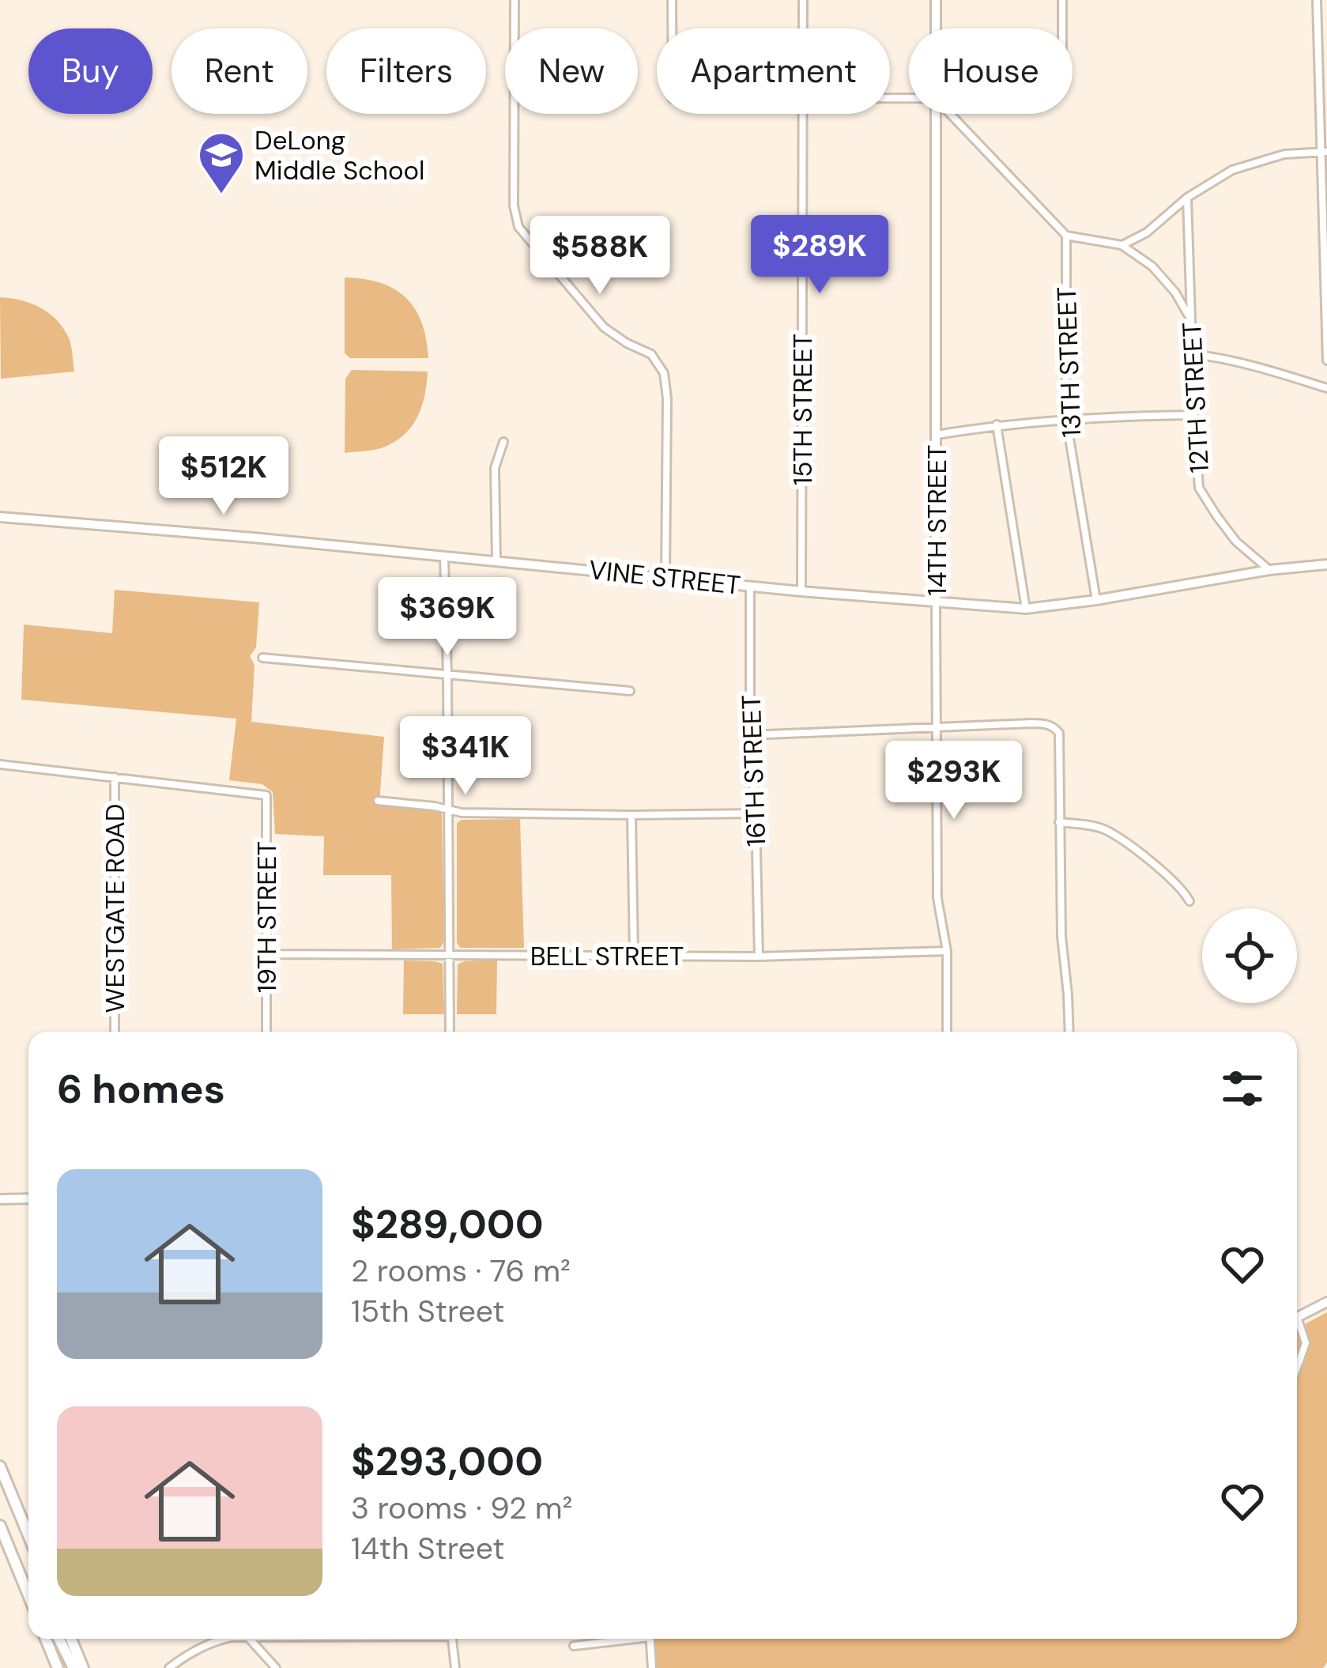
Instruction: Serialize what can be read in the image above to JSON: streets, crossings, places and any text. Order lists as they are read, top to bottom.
{
  "streets": {
    "street": [
      "13TH STREET",
      "12TH STREET",
      "15TH STREET",
      "14TH STREET",
      "VINE STREET",
      "16TH STREET",
      "WESTGATE ROAD",
      "19TH STREET",
      "BELL STREET"
    ]
  },
  "crossings": [
    ["13TH STREET", "VINE STREET"],
    ["12TH STREET", "VINE STREET"],
    ["15TH STREET", "VINE STREET"],
    ["14TH STREET", "VINE STREET"],
    ["14TH STREET", "BELL STREET"],
    ["VINE STREET", "16TH STREET"],
    ["16TH STREET", "BELL STREET"],
    ["WESTGATE ROAD", "19TH STREET"],
    ["19TH STREET", "BELL STREET"]
  ],
  "places": {
    "school or university": ["DeLong Middle School"]
  },
  "page": {
    "chip": [
      "Buy",
      "Rent",
      "Filters",
      "New",
      "Apartment",
      "House"
    ],
    "price": [
      "$289K",
      "$588K",
      "$512K",
      "$369K",
      "$341K",
      "$293K"
    ],
    "heading": "6 homes",
    "list": [
      {
        "name": "$289,000",
        "note": "2 rooms · 76 m² · 15th Street"
      },
      {
        "name": "$293,000",
        "note": "3 rooms · 92 m² · 14th Street"
      }
    ]
  }
}
